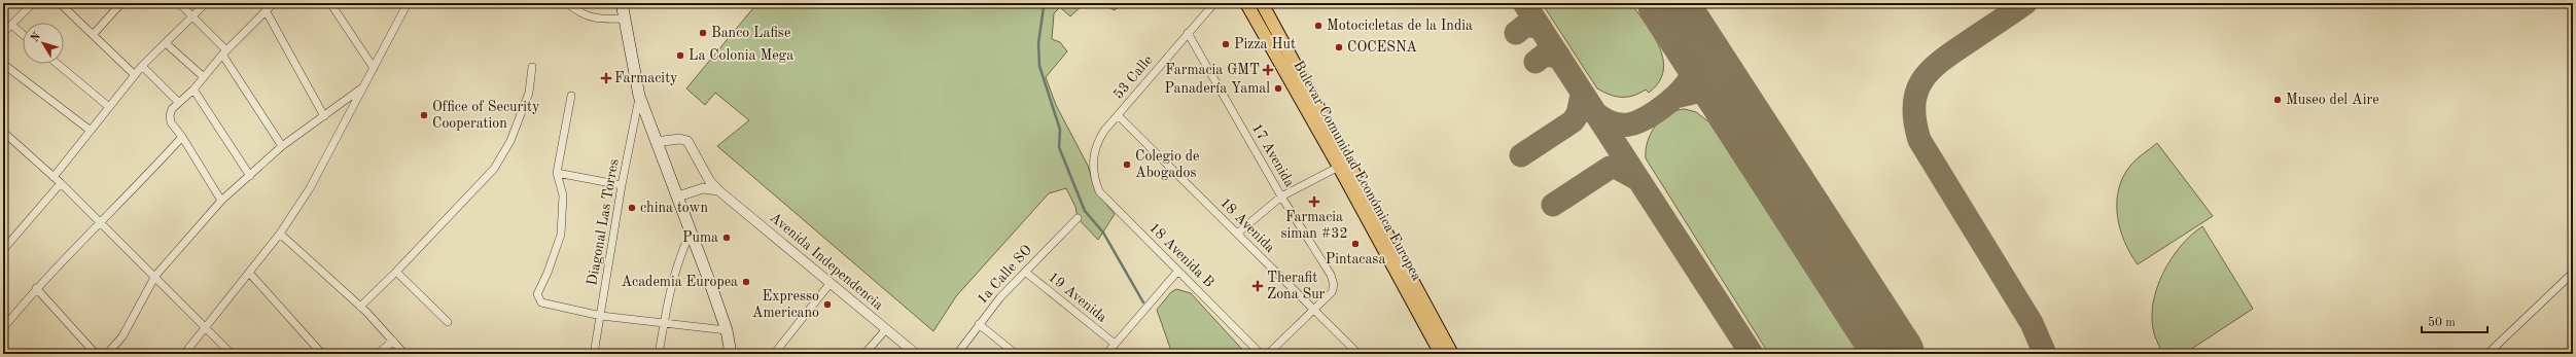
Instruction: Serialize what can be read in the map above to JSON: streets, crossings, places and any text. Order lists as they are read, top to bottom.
{
  "streets": {
    "main road": ["Bulevar Comunidad Económica Europea"],
    "street": [
      "53 Calle",
      "17 Avenida",
      "Diagonal Las Torres",
      "18 Avenida",
      "18 Avenida B",
      "Avenida Independencia",
      "1a Calle SO",
      "19 Avenida"
    ]
  },
  "crossings": [
    ["53 Calle", "17 Avenida"],
    ["53 Calle", "18 Avenida"],
    ["53 Calle", "18 Avenida B"],
    ["17 Avenida", "18 Avenida"],
    ["1a Calle SO", "19 Avenida"]
  ],
  "places": {
    "other": [
      "Motocicletas de la India",
      "Banco Lafise",
      "Pizza Hut",
      "COCESNA",
      "La Colonia Mega",
      "Panadería Yamal",
      "Museo del Aire",
      "Office of Security Cooperation",
      "Colegio de Abogados",
      "china town",
      "Puma",
      "Pintacasa",
      "Academia Europea",
      "Expresso Americano"
    ],
    "health": [
      "Farmacia GMT",
      "Farmacity",
      "Farmacia siman #32",
      "Therafit Zona Sur"
    ]
  },
  "scale_bar": "50 m",
  "north": "top left"
}
